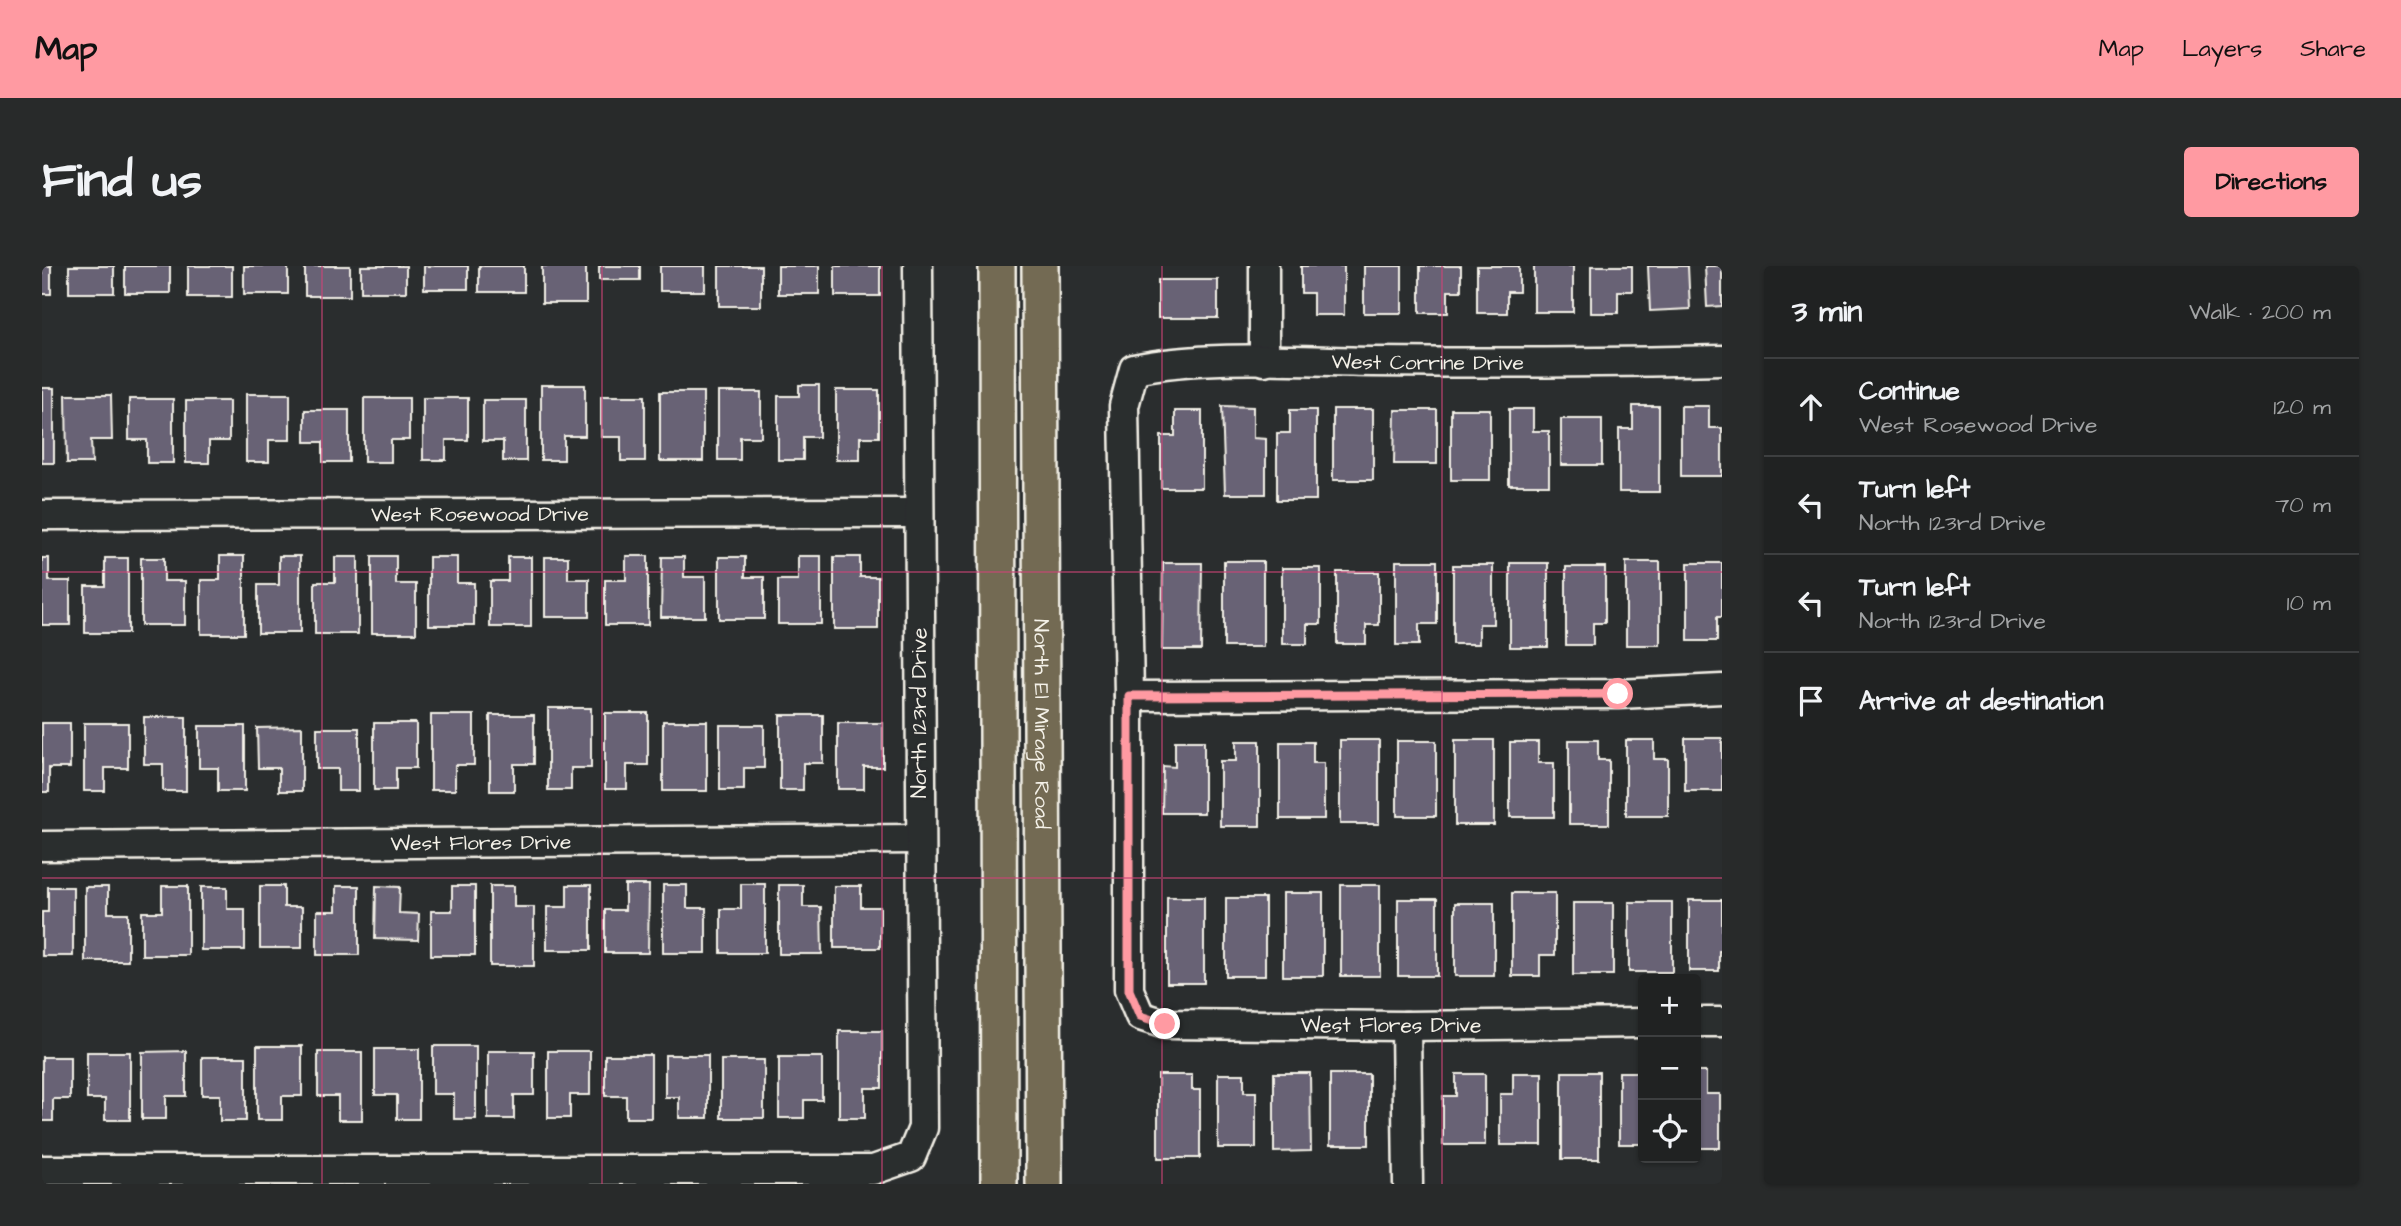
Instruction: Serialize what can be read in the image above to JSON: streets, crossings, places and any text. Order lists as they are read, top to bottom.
{
  "streets": {
    "main road": ["North El Mirage Road"],
    "street": [
      "West Corrine Drive",
      "West Rosewood Drive",
      "North 123rd Drive",
      "West Flores Drive"
    ]
  },
  "crossings": [
    ["West Corrine Drive", "West Flores Drive"],
    ["West Rosewood Drive", "North 123rd Drive"],
    ["North 123rd Drive", "West Flores Drive"]
  ],
  "page": {
    "header": "Map",
    "nav": ["Map", "Layers", "Share"],
    "buttons": "Directions",
    "title": "Find us",
    "heading": ["3 min", "Walk · 200 m"],
    "list": [
      ["Continue", "West Rosewood Drive", "120 m"],
      ["Turn left", "North 123rd Drive", "70 m"],
      ["Turn left", "North 123rd Drive", "10 m"],
      "Arrive at destination"
    ],
    "map_buttons": ["+", "−"]
  }
}
